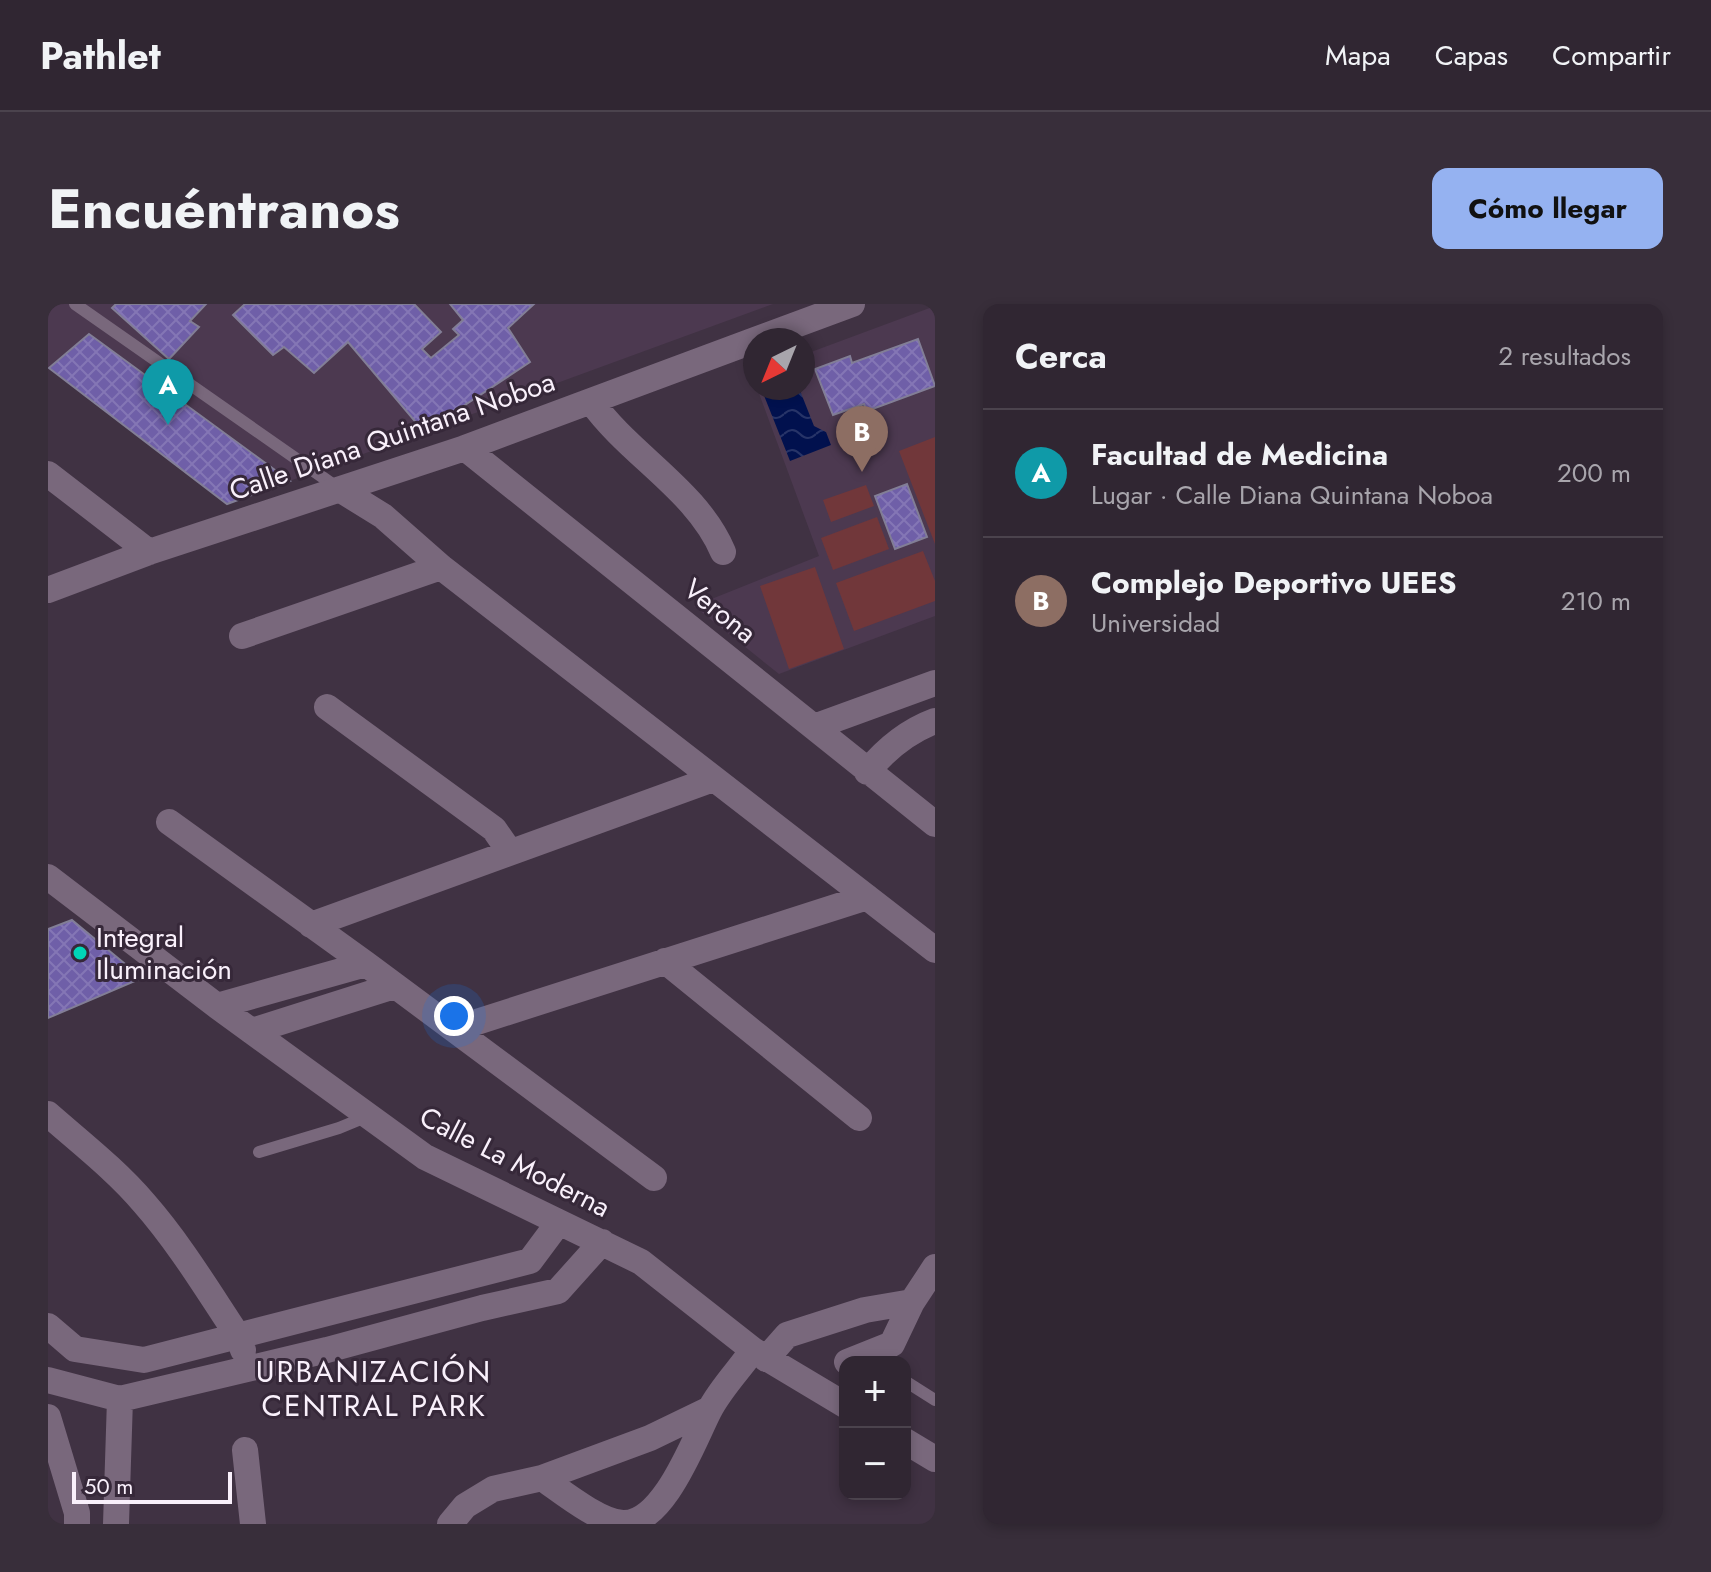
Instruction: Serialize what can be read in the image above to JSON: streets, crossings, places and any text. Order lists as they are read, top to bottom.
{
  "streets": {
    "street": ["Calle Diana Quintana Noboa", "Verona", "Calle La Moderna"]
  },
  "crossings": [
    ["Calle Diana Quintana Noboa", "Verona"]
  ],
  "districts": ["URBANIZACIÓN CENTRAL PARK"],
  "places": ["Integral Iluminación"],
  "scale_bar": "50 m",
  "north": "bottom left",
  "page": {
    "header": "Pathlet",
    "nav": ["Mapa", "Capas", "Compartir"],
    "title": "Encuéntranos",
    "buttons": "Cómo llegar",
    "heading": ["Cerca", "2 resultados"],
    "pins": ["A", "B"],
    "list": [
      {
        "mark": "A",
        "name": "Facultad de Medicina",
        "note": "Lugar · Calle Diana Quintana Noboa",
        "value": "200 m"
      },
      {
        "mark": "B",
        "name": "Complejo Deportivo UEES",
        "note": "Universidad",
        "value": "210 m"
      }
    ],
    "map_buttons": ["+", "−"],
    "scale": "50 m"
  }
}
